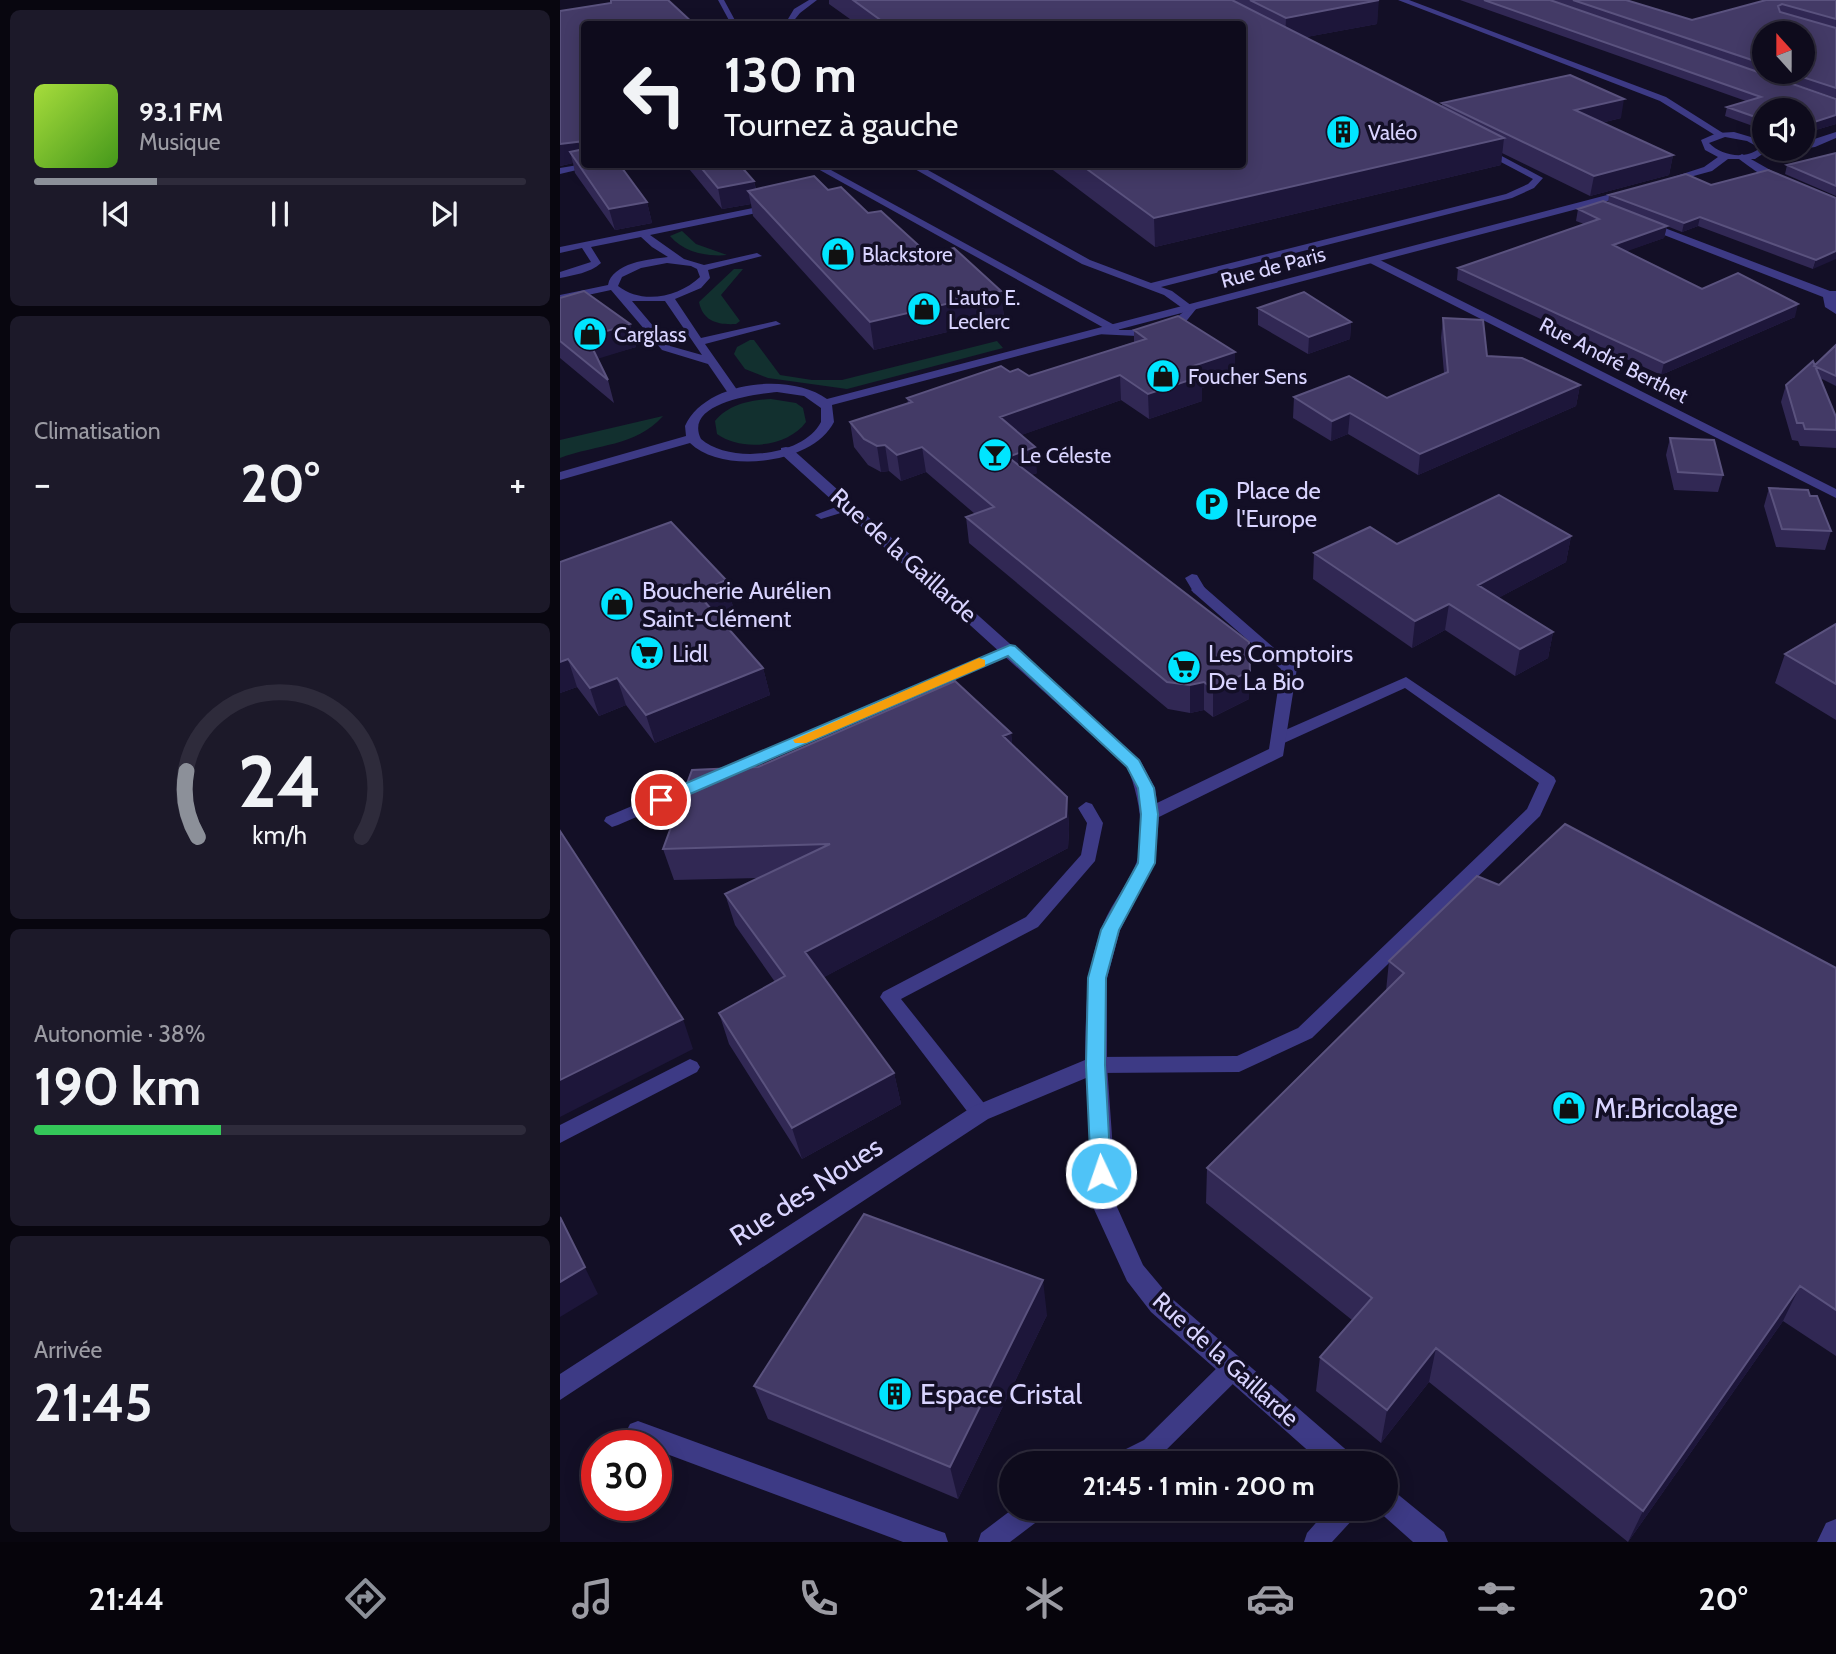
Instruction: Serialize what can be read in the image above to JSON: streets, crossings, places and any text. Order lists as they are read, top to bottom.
{
  "streets": {
    "street": [
      "Rue de Paris",
      "Rue André Berthet",
      "Rue de la Gaillarde",
      "Rue des Noues"
    ]
  },
  "crossings": [
    ["Rue de Paris", "Rue André Berthet"],
    ["Rue de la Gaillarde", "Rue des Noues"]
  ],
  "places": {
    "building": ["Valéo", "Espace Cristal"],
    "shop": [
      "Blackstore",
      "L'auto E. Leclerc",
      "Carglass",
      "Foucher Sens",
      "Boucherie Aurélien Saint-Clément",
      "Mr.Bricolage"
    ],
    "bar": ["Le Céleste"],
    "parking": ["Place de l'Europe"],
    "supermarket": ["Lidl", "Les Comptoirs De La Bio"]
  },
  "north": "top",
  "page": {
    "turn": ["130 m", "Tournez à gauche"],
    "song": ["93.1 FM", "Musique"],
    "tile": [
      "Climatisation",
      ["Autonomie · 38%", "190 km"],
      ["Arrivée", "21:45"]
    ],
    "heat": ["−", "20°", "+"],
    "limit": "30",
    "trip": "21:45 · 1 min · 200 m",
    "tabs": ["21:44", "20°"],
    "gauge": ["24", "km/h"]
  }
}
